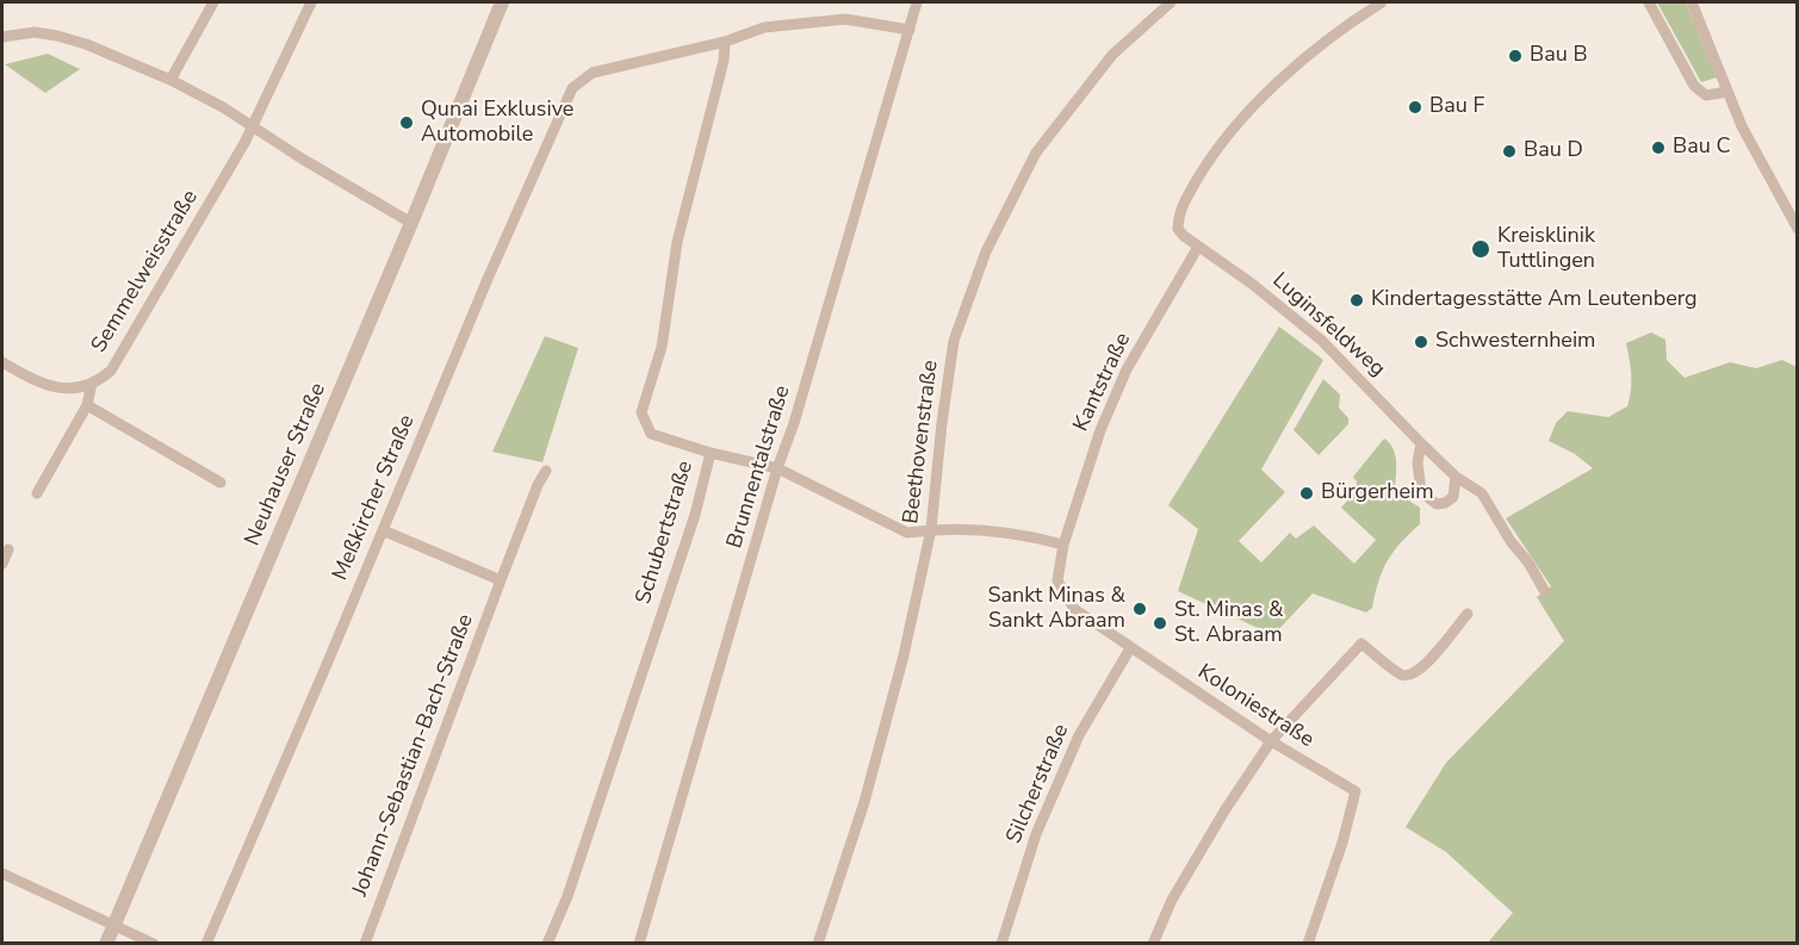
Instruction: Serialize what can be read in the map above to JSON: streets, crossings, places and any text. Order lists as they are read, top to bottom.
{
  "streets": {
    "street": [
      "Semmelweisstraße",
      "Luginsfeldweg",
      "Kantstraße",
      "Beethovenstraße",
      "Neuhauser Straße",
      "Brunnentalstraße",
      "Meßkircher Straße",
      "Schubertstraße",
      "Koloniestraße",
      "Johann-Sebastian-Bach-Straße",
      "Silcherstraße"
    ]
  },
  "crossings": [
    ["Luginsfeldweg", "Kantstraße"],
    ["Kantstraße", "Koloniestraße"],
    ["Meßkircher Straße", "Schubertstraße"],
    ["Koloniestraße", "Silcherstraße"]
  ],
  "places": [
    "Bau B",
    "Bau F",
    "Qunai Exklusive Automobile",
    "Bau C",
    "Bau D",
    "Kreisklinik Tuttlingen",
    "Kindertagesstätte Am Leutenberg",
    "Schwesternheim",
    "Bürgerheim",
    "Sankt Minas & Sankt Abraam",
    "St. Minas & St. Abraam"
  ]
}
